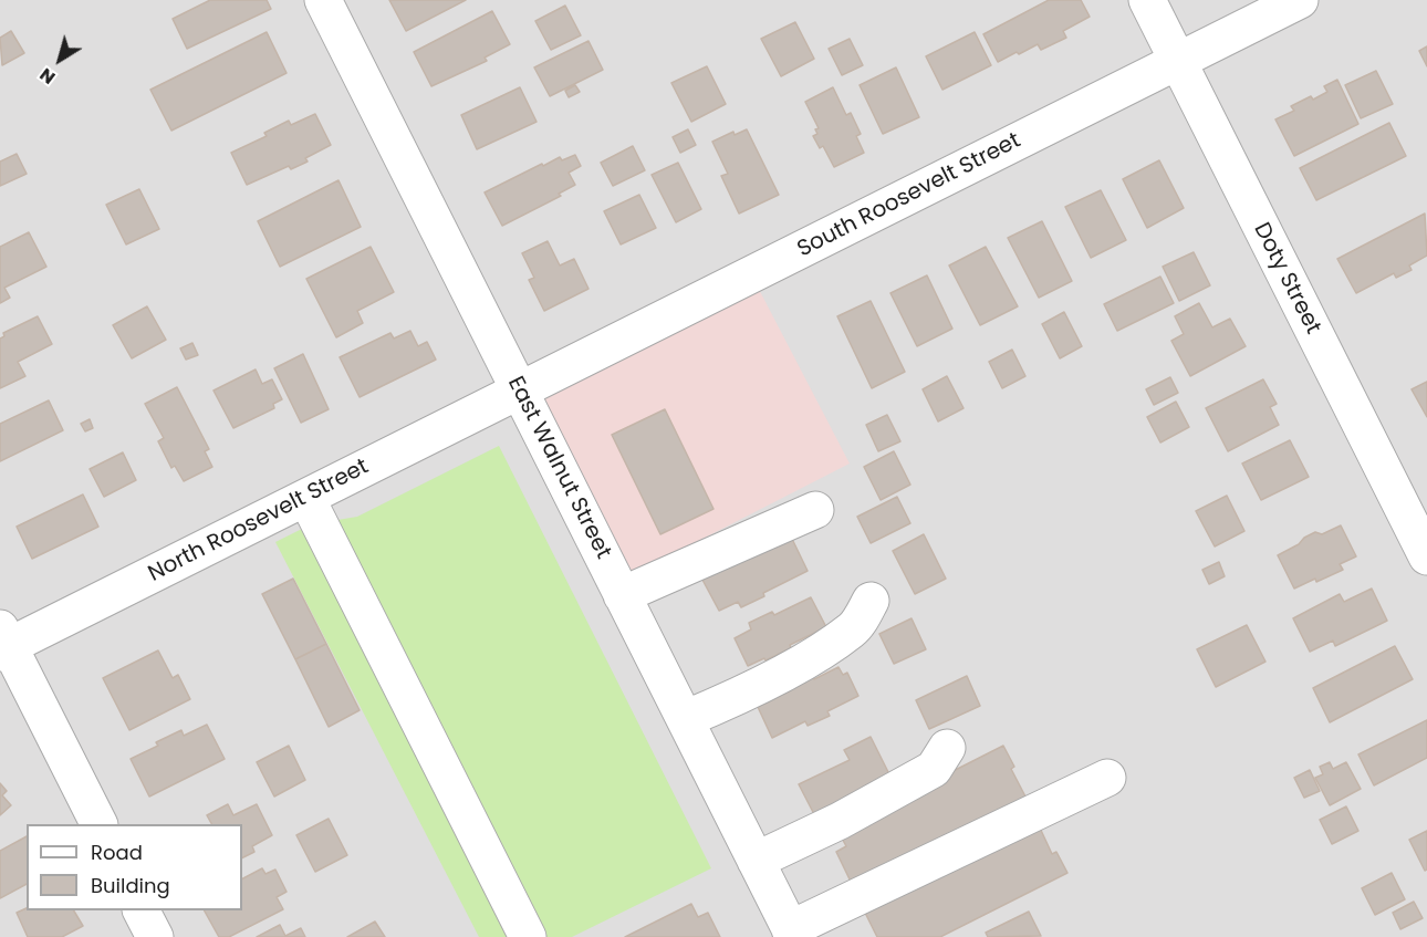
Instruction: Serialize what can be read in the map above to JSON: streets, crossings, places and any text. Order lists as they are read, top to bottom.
{
  "streets": {
    "street": [
      "South Roosevelt Street",
      "Doty Street",
      "East Walnut Street",
      "North Roosevelt Street"
    ]
  },
  "crossings": [
    ["South Roosevelt Street", "Doty Street"],
    ["South Roosevelt Street", "East Walnut Street"],
    ["South Roosevelt Street", "North Roosevelt Street"],
    ["East Walnut Street", "North Roosevelt Street"]
  ],
  "legend": ["Road", "Building"],
  "north": "bottom left"
}
